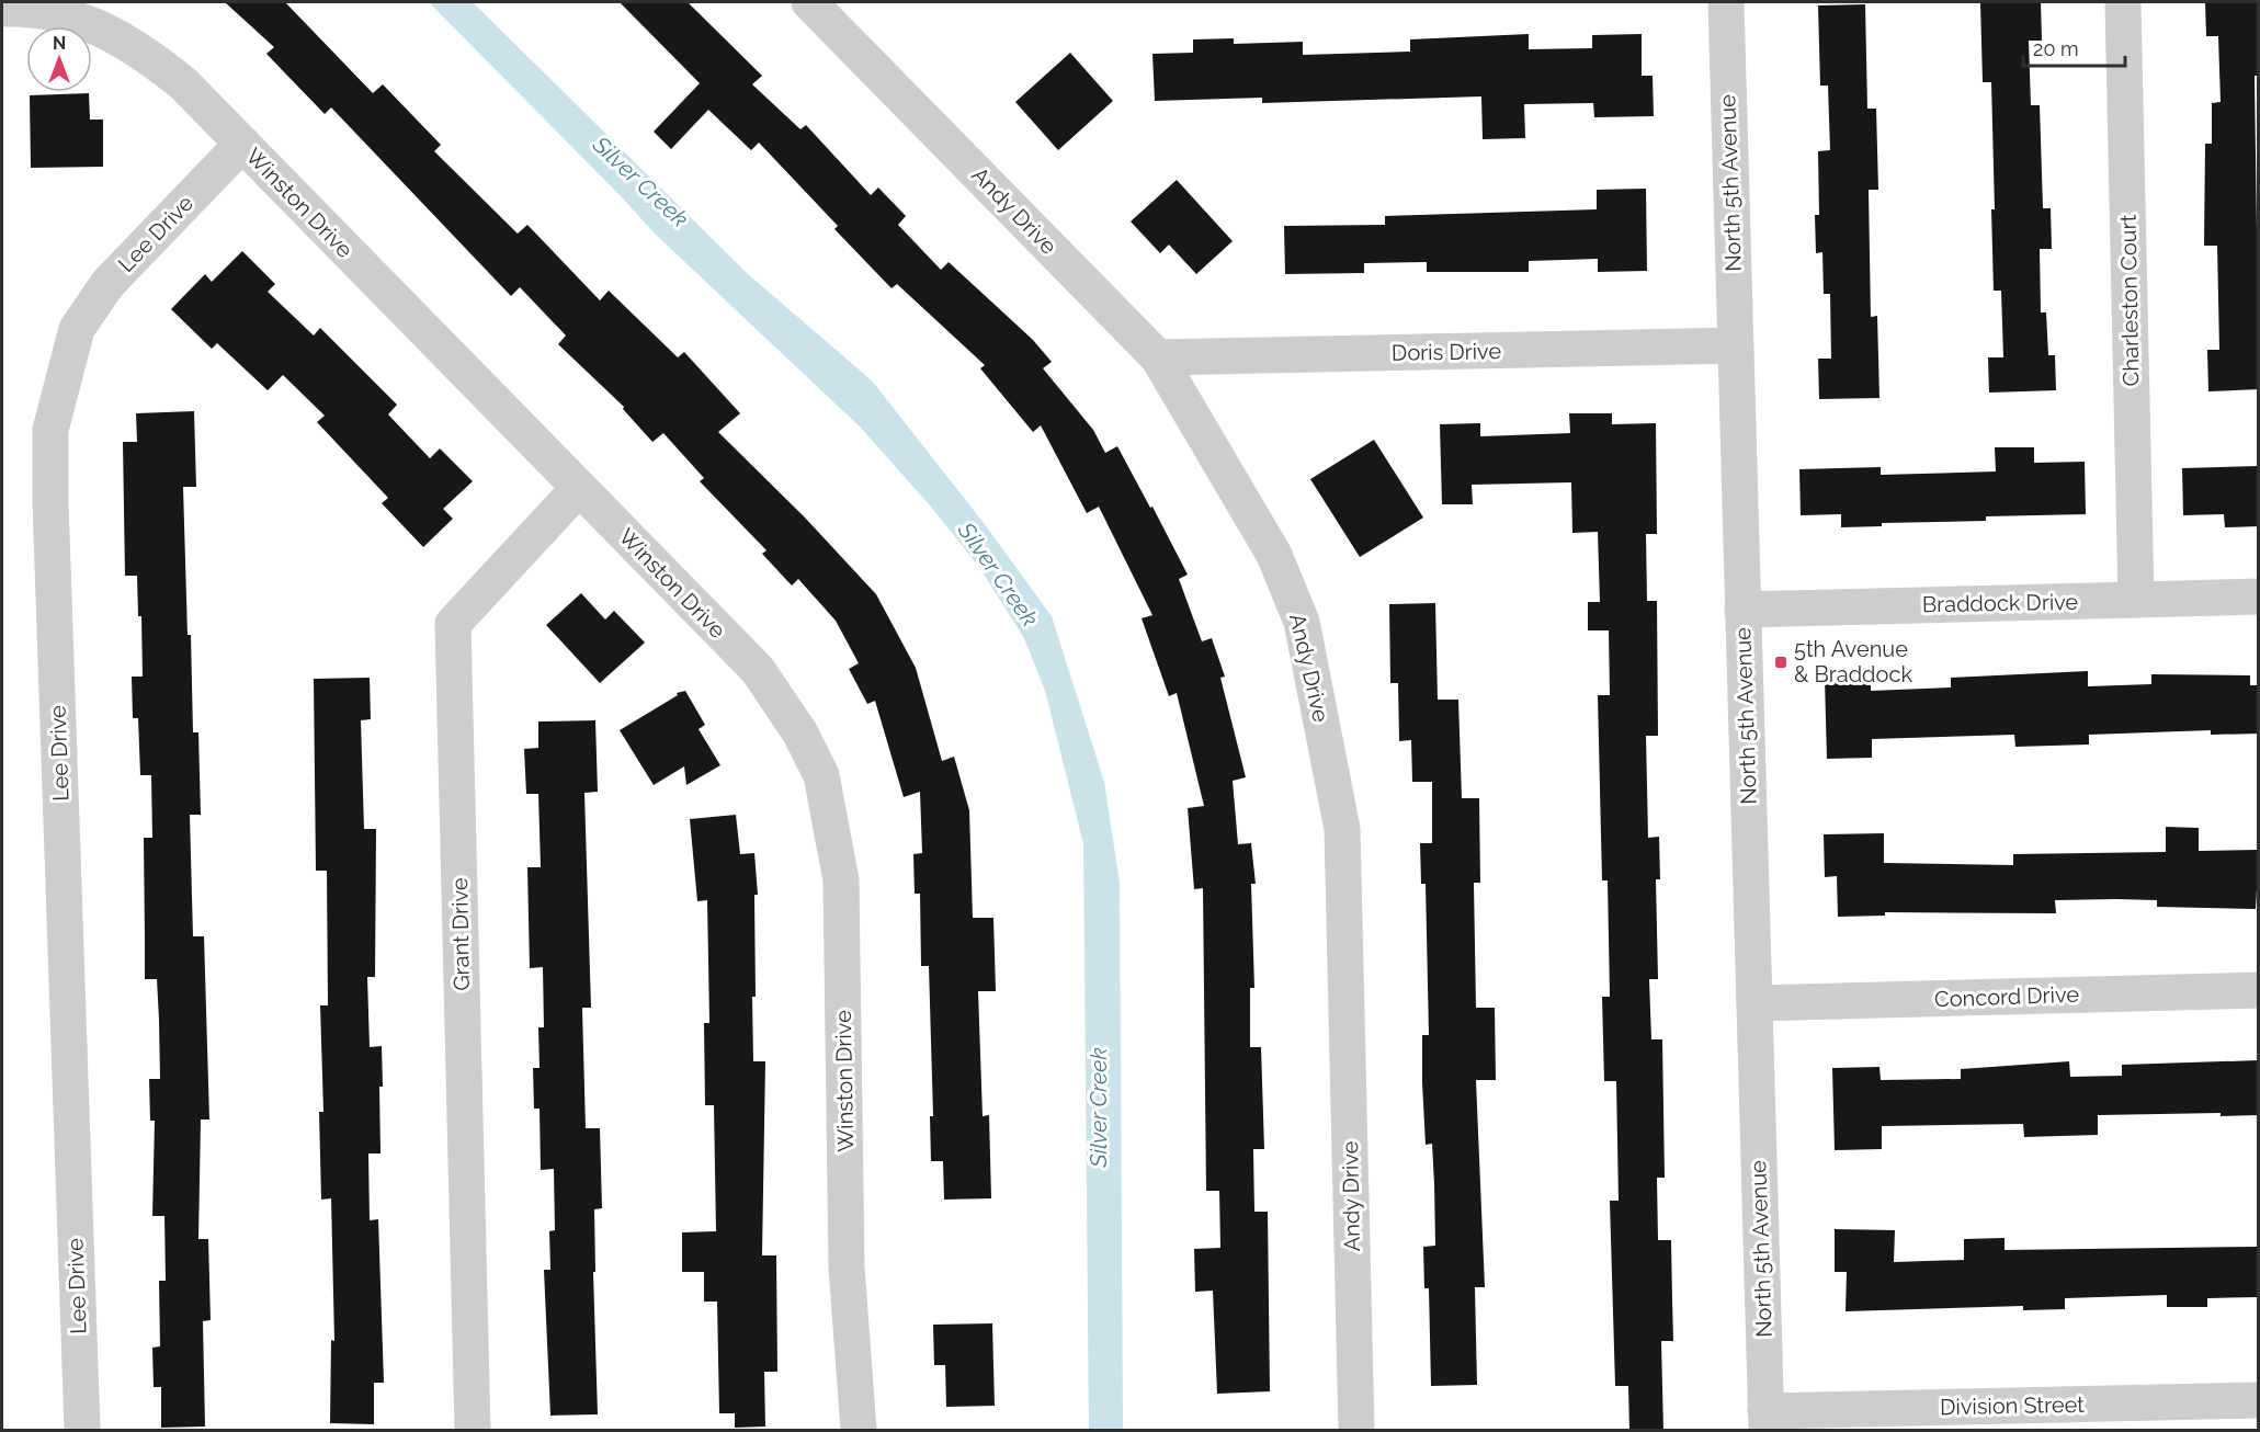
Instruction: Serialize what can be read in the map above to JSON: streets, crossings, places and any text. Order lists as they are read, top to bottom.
{
  "streets": {
    "street": [
      "North 5th Avenue",
      "Winston Drive",
      "Andy Drive",
      "Lee Drive",
      "Charleston Court",
      "Doris Drive",
      "Braddock Drive",
      "Grant Drive",
      "Concord Drive",
      "Division Street"
    ]
  },
  "crossings": [
    ["North 5th Avenue", "Doris Drive"],
    ["North 5th Avenue", "Braddock Drive"],
    ["North 5th Avenue", "Concord Drive"],
    ["North 5th Avenue", "Division Street"],
    ["Winston Drive", "Lee Drive"],
    ["Winston Drive", "Grant Drive"],
    ["Andy Drive", "Doris Drive"],
    ["Charleston Court", "Braddock Drive"]
  ],
  "water": ["Silver Creek"],
  "places": {
    "transit": ["5th Avenue & Braddock"]
  },
  "scale_bar": "20 m",
  "north": "top"
}
